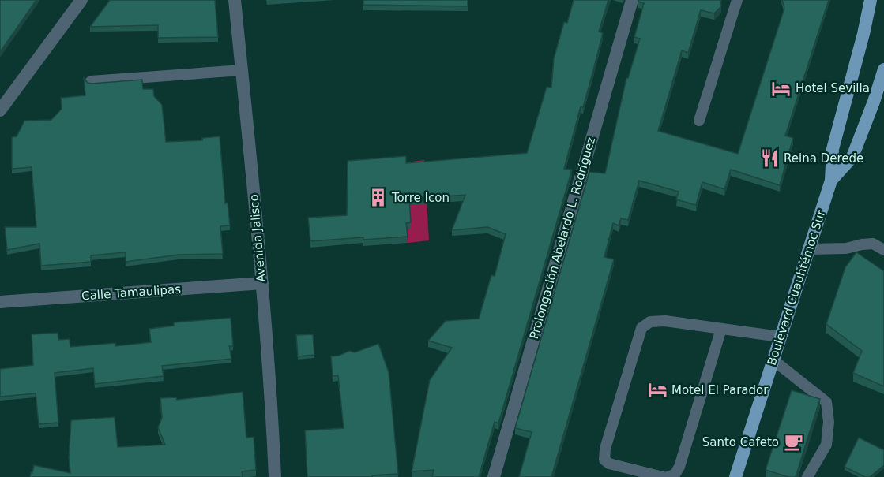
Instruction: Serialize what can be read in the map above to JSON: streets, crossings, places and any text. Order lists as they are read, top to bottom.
{
  "streets": {
    "main road": ["Boulevard Cuauhtémoc Sur"],
    "street": ["Avenida Jalisco", "Prolongación Abelardo L. Rodríguez", "Calle Tamaulipas"]
  },
  "crossings": [
    ["Avenida Jalisco", "Calle Tamaulipas"]
  ],
  "places": {
    "hotel": ["Hotel Sevilla", "Motel El Parador"],
    "restaurant": ["Reina Derede"],
    "building": ["Torre Icon"],
    "cafe": ["Santo Cafeto"]
  }
}
